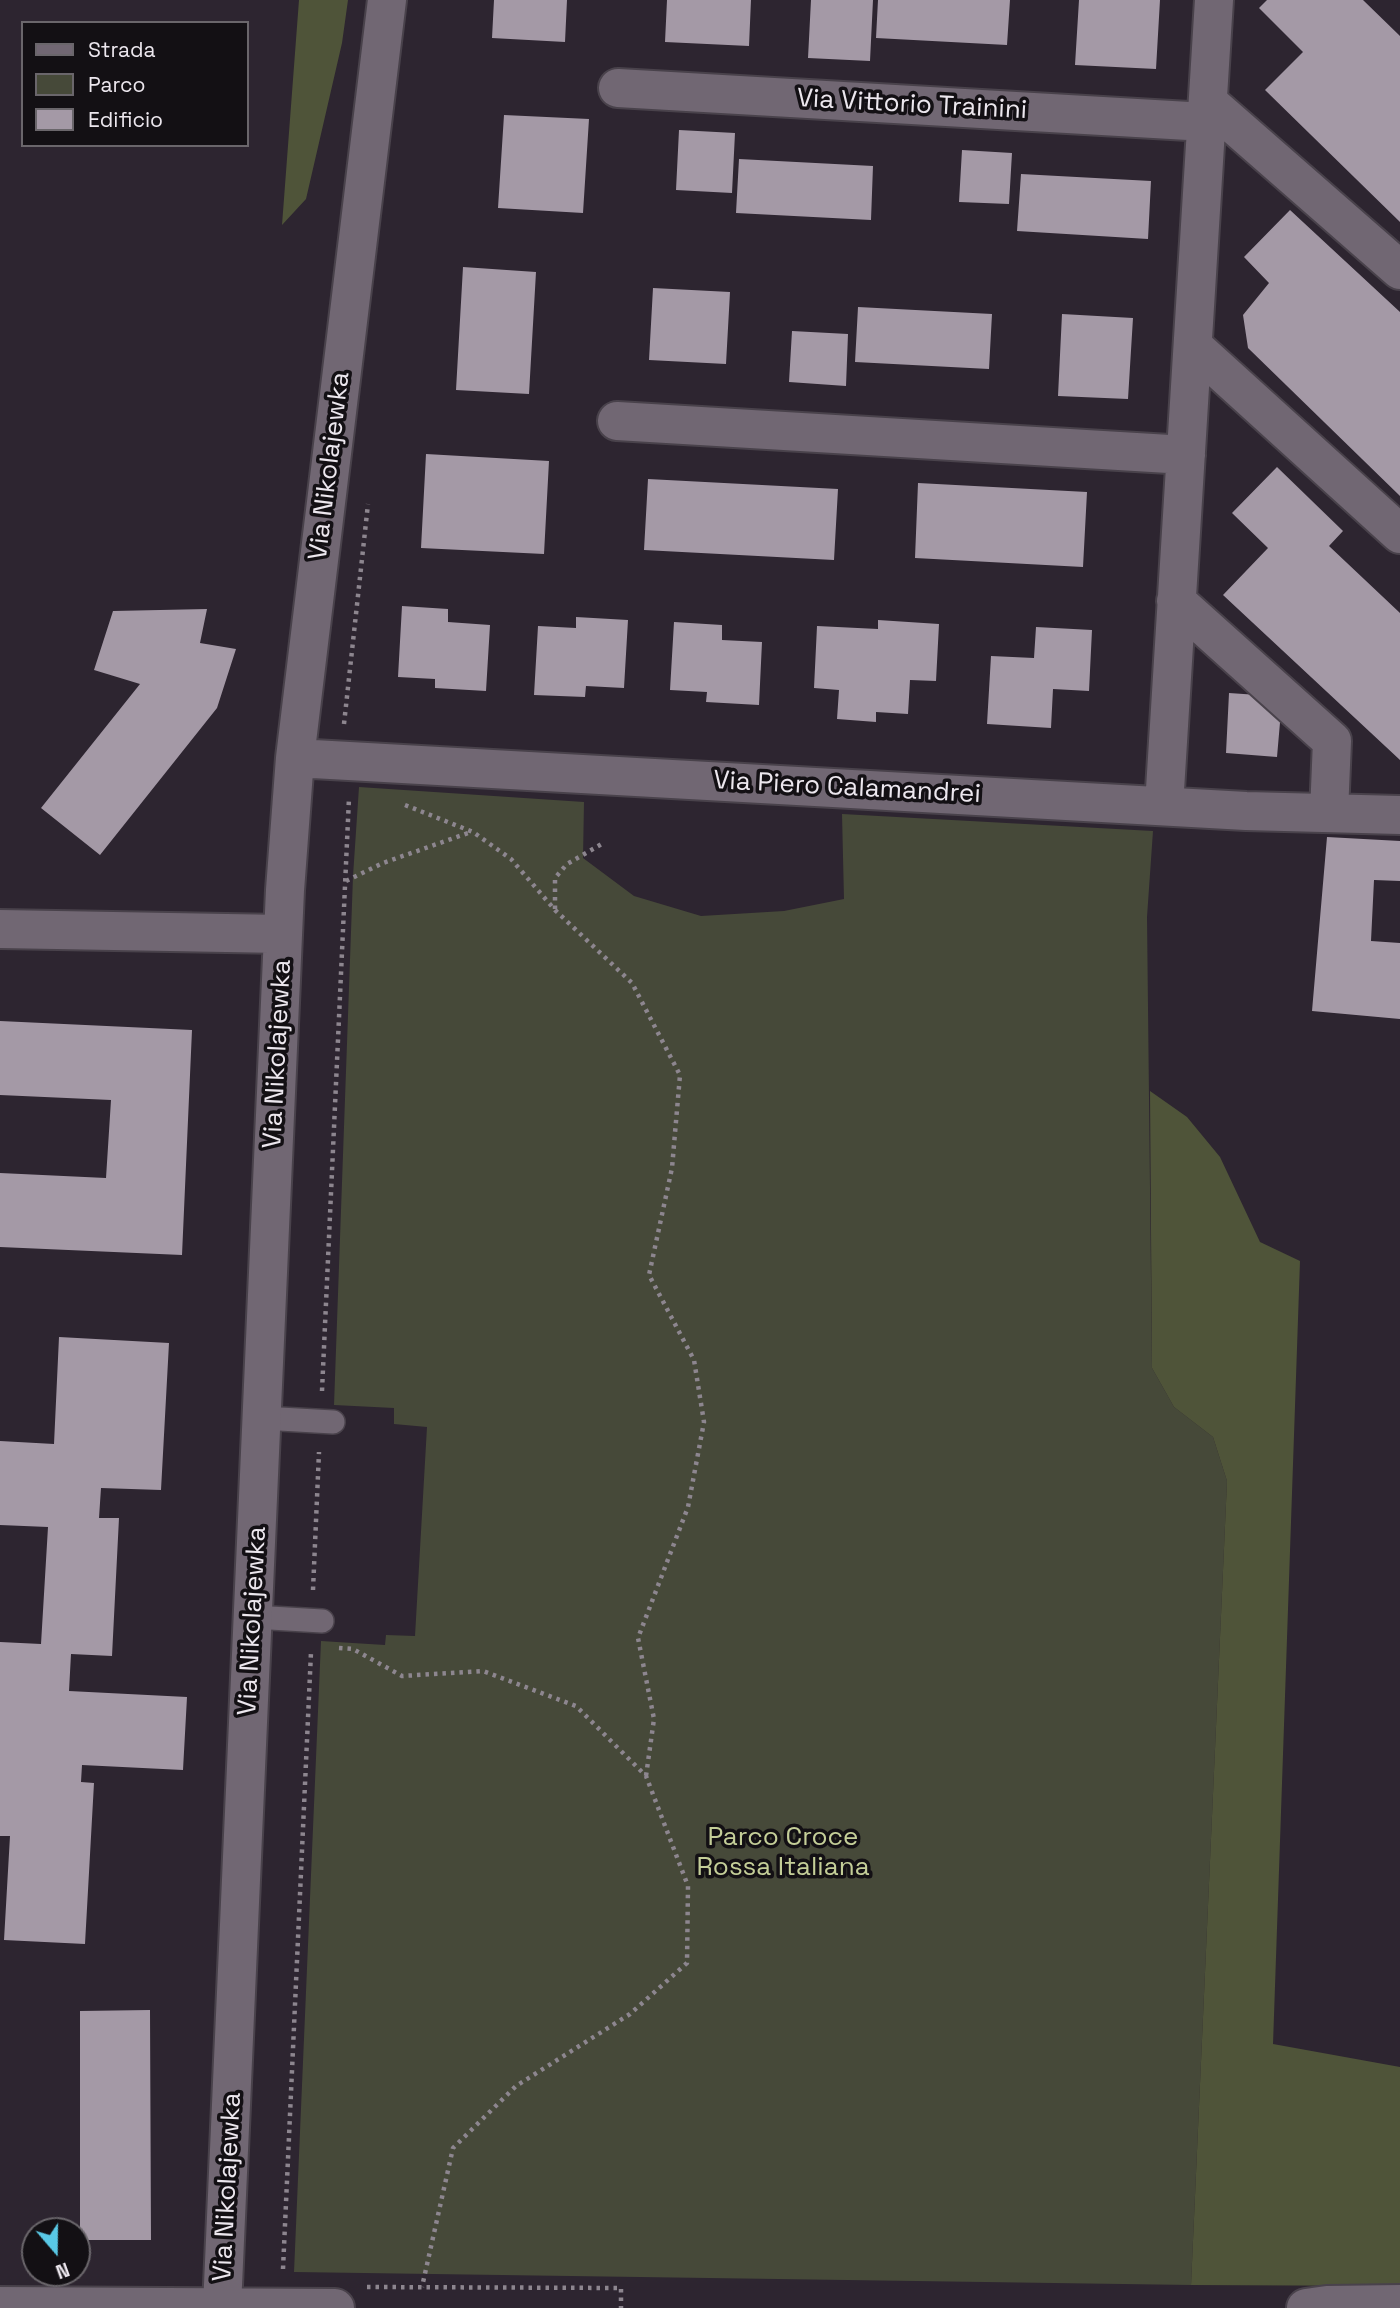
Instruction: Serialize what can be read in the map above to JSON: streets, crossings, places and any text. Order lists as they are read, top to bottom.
{
  "streets": {
    "street": ["Via Vittorio Trainini", "Via Nikolajewka", "Via Piero Calamandrei"]
  },
  "crossings": [
    ["Via Nikolajewka", "Via Piero Calamandrei"]
  ],
  "parks": ["Parco Croce Rossa Italiana"],
  "legend": ["Strada", "Parco", "Edificio"],
  "north": "bottom"
}
